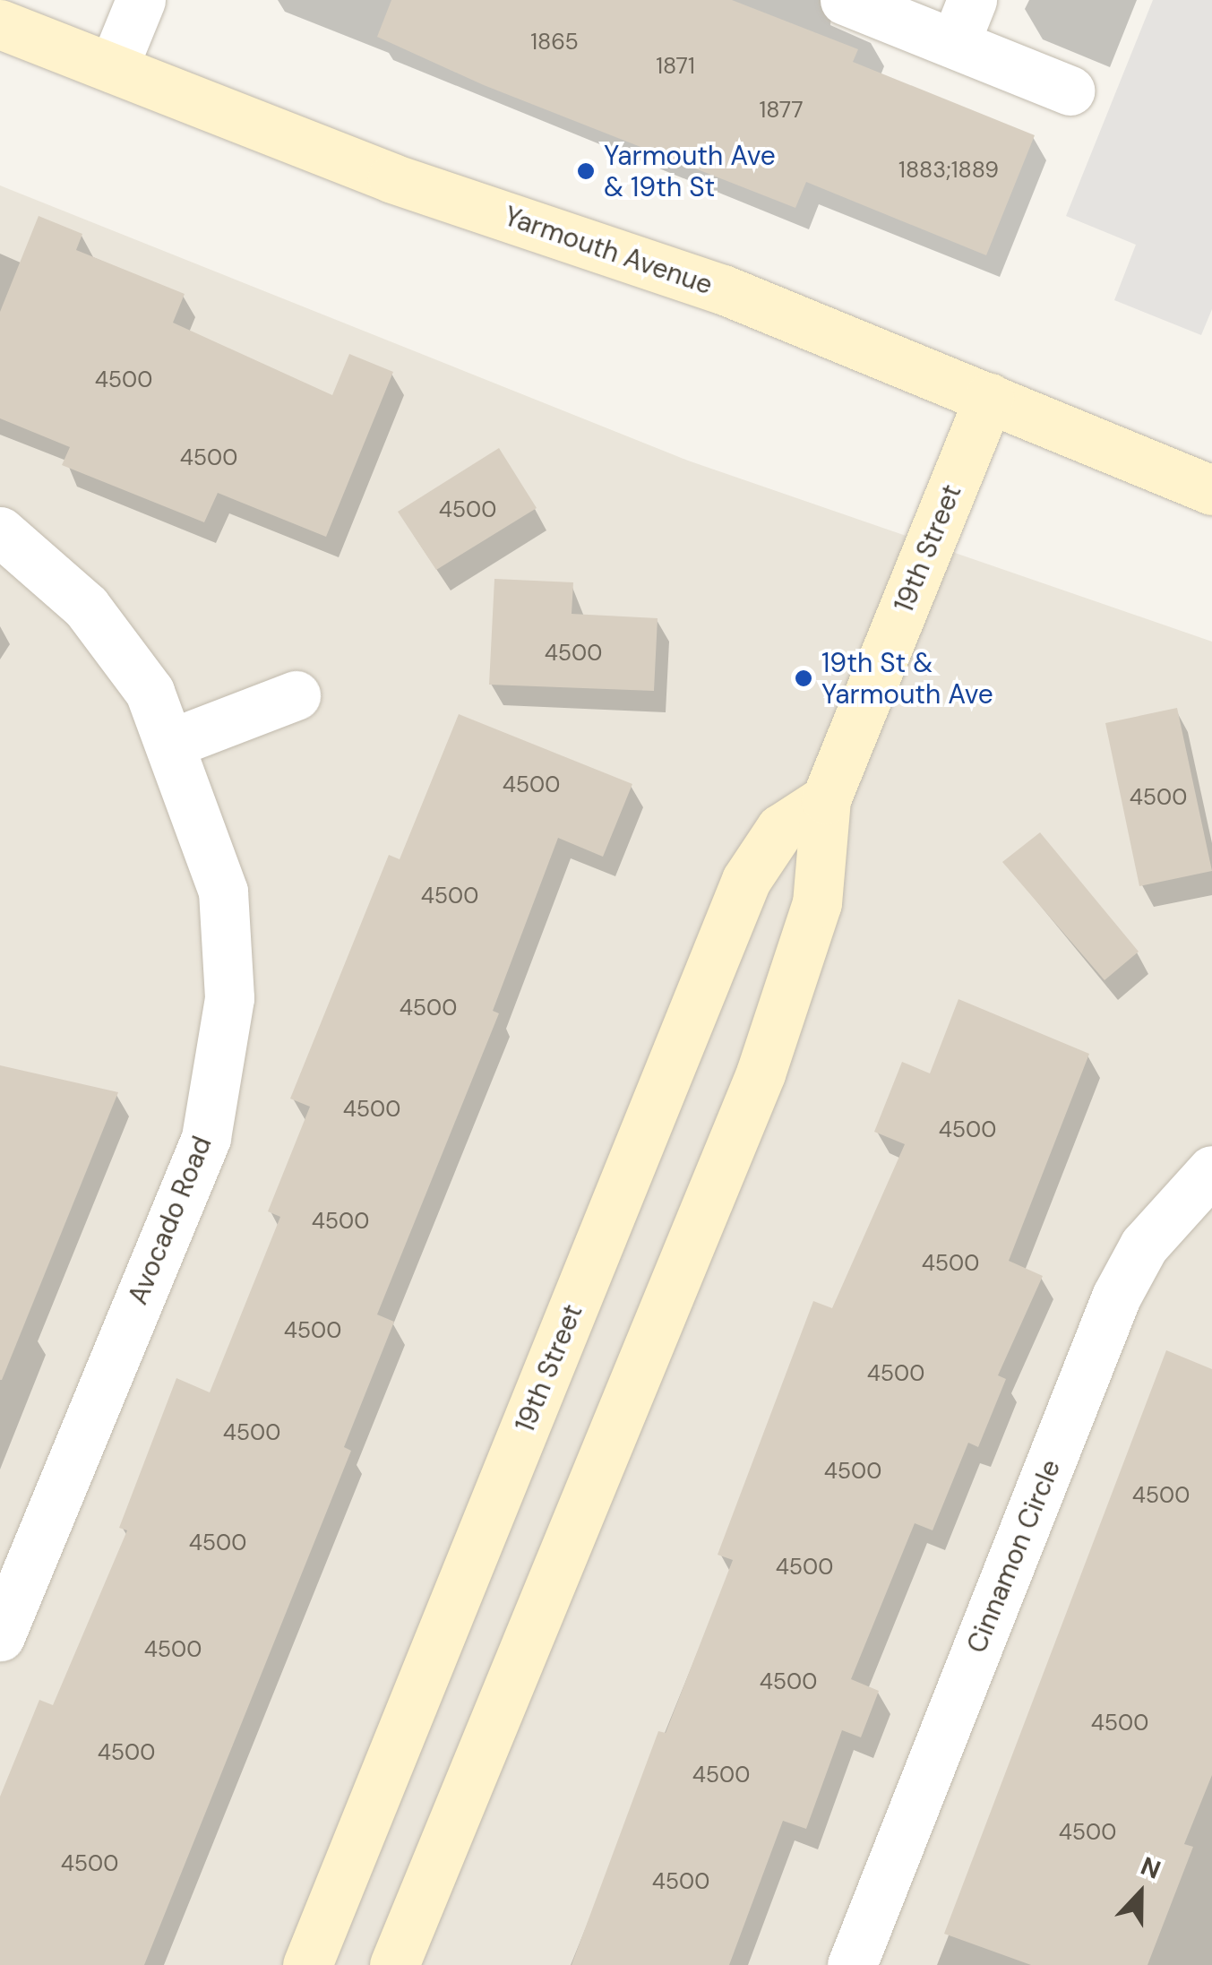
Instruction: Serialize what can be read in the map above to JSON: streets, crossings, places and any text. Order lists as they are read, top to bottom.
{
  "streets": {
    "street": [
      "Yarmouth Avenue",
      "19th Street",
      "Avocado Road",
      "Cinnamon Circle"
    ]
  },
  "crossings": [
    ["Yarmouth Avenue", "19th Street"]
  ],
  "places": ["Yarmouth Ave & 19th St", "19th St & Yarmouth Ave"],
  "house_numbers": [
    "1865",
    "1871",
    "1877",
    "1883;1889",
    "4500",
    "4500",
    "4500",
    "4500",
    "4500",
    "4500",
    "4500",
    "4500",
    "4500",
    "4500",
    "4500",
    "4500",
    "4500",
    "4500",
    "4500",
    "4500",
    "4500",
    "4500",
    "4500",
    "4500",
    "4500",
    "4500",
    "4500",
    "4500",
    "4500",
    "4500",
    "4500"
  ],
  "north": "top"
}
